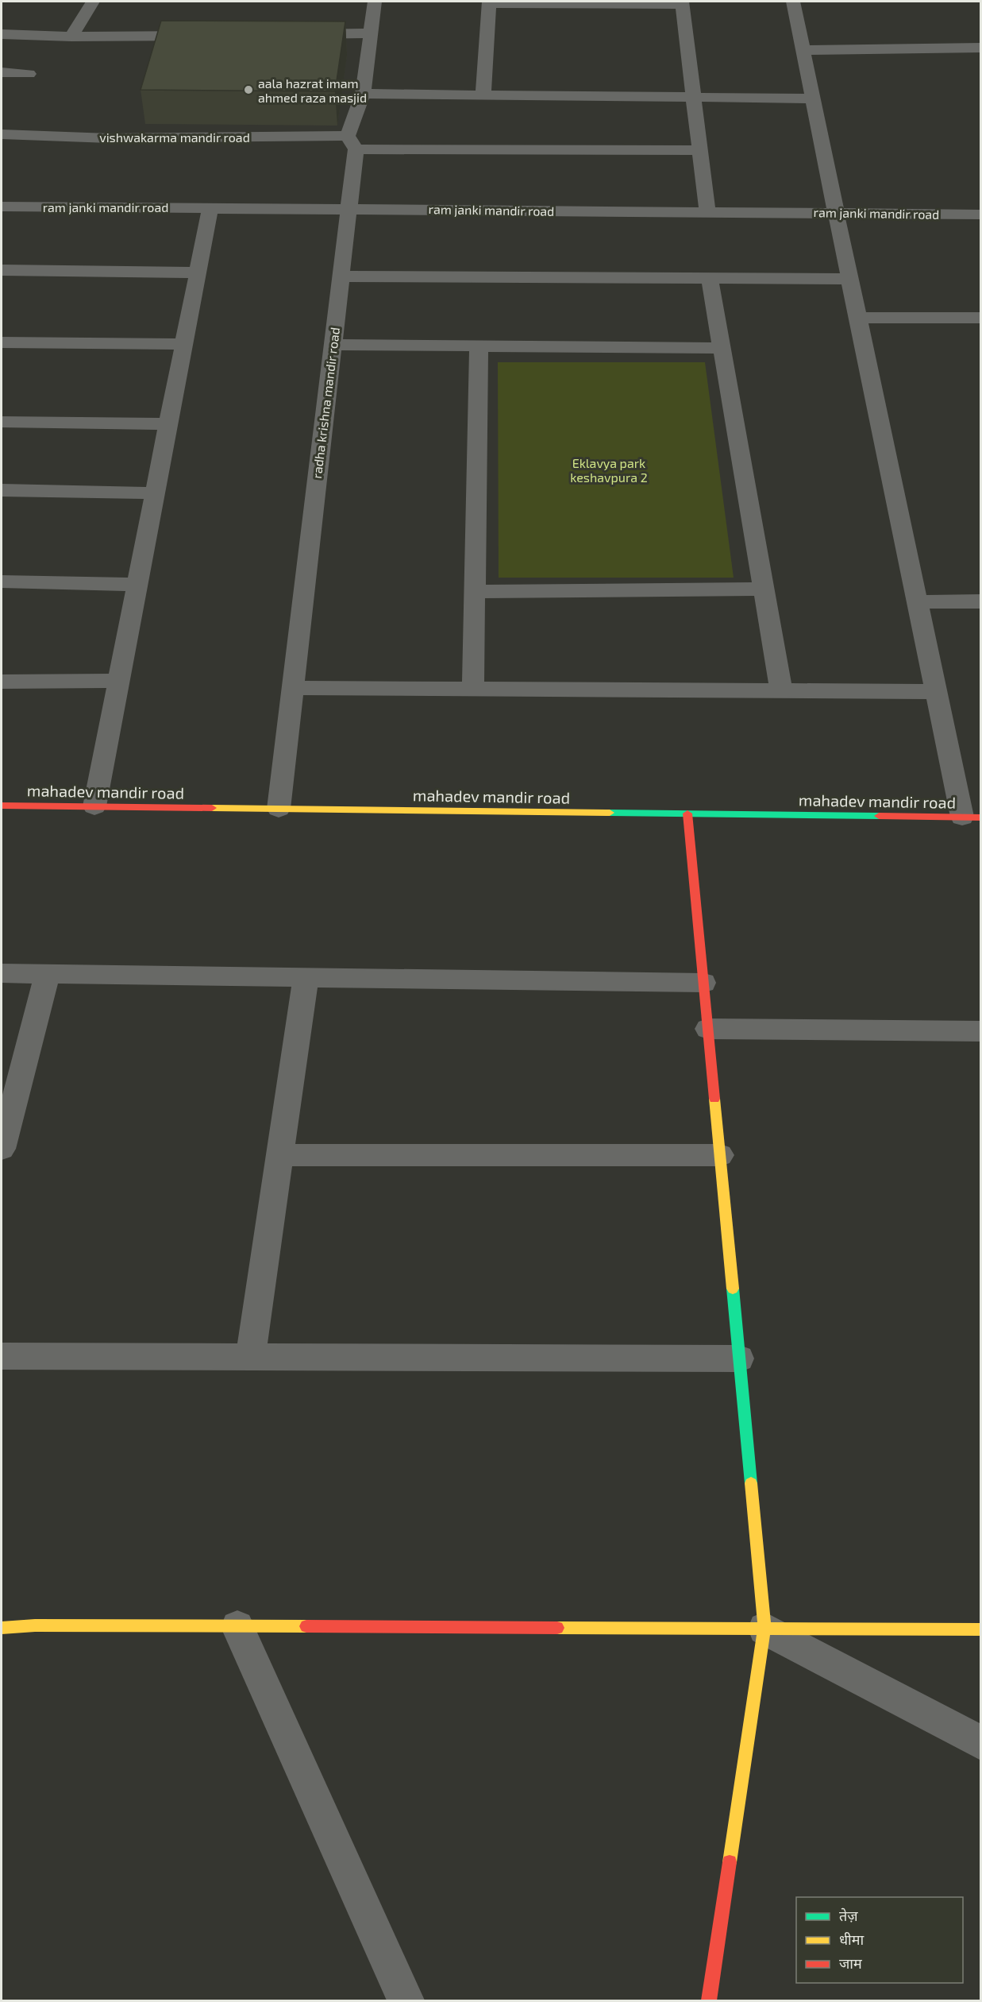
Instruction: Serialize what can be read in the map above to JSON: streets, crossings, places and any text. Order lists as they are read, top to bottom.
{
  "streets": {
    "street": [
      "vishwakarma mandir road",
      "ram janki mandir road",
      "radha krishna mandir road",
      "mahadev mandir road"
    ]
  },
  "crossings": [
    ["vishwakarma mandir road", "radha krishna mandir road"],
    ["ram janki mandir road", "radha krishna mandir road"],
    ["radha krishna mandir road", "mahadev mandir road"]
  ],
  "parks": ["Eklavya park keshavpura 2"],
  "places": ["aala hazrat imam ahmed raza masjid"],
  "legend": ["तेज़", "धीमा", "जाम"]
}
